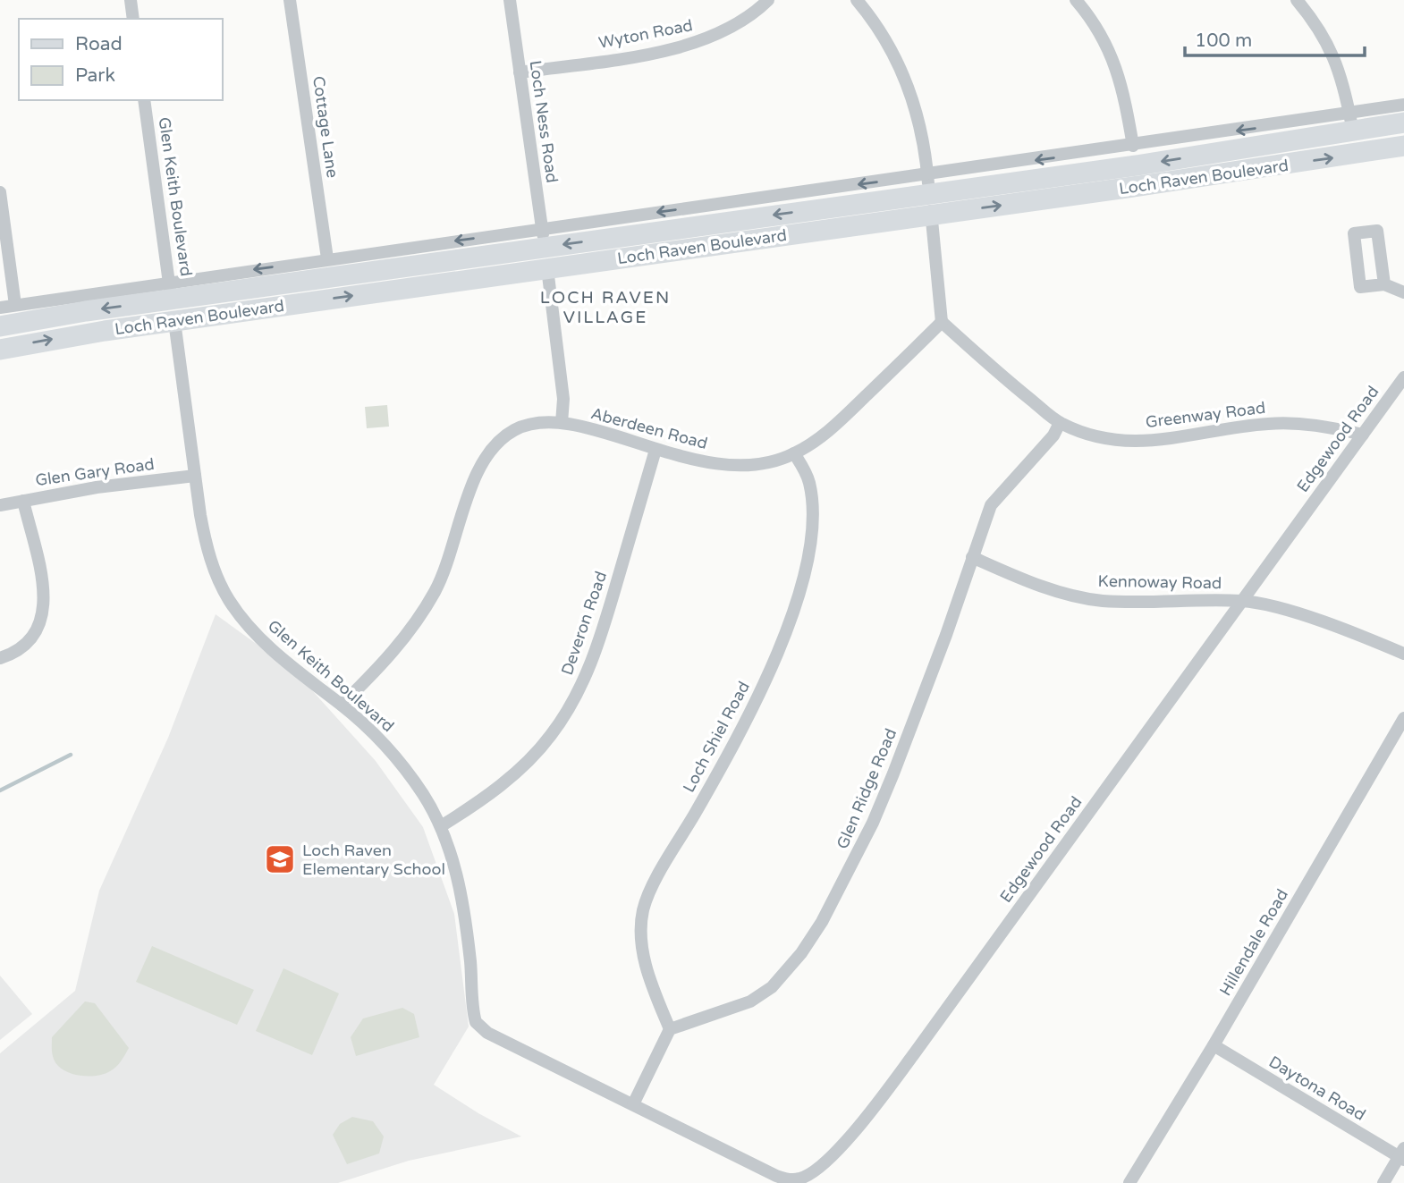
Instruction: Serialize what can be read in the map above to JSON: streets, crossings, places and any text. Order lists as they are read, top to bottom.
{
  "streets": {
    "main road": ["Loch Raven Boulevard"],
    "street": [
      "Wyton Road",
      "Loch Ness Road",
      "Cottage Lane",
      "Glen Keith Boulevard",
      "Greenway Road",
      "Aberdeen Road",
      "Edgewood Road",
      "Glen Gary Road",
      "Kennoway Road",
      "Deveron Road",
      "Loch Shiel Road",
      "Glen Ridge Road",
      "Hillendale Road",
      "Daytona Road"
    ]
  },
  "crossings": [
    ["Wyton Road", "Loch Ness Road"],
    ["Loch Ness Road", "Loch Raven Boulevard"],
    ["Cottage Lane", "Loch Raven Boulevard"],
    ["Loch Raven Boulevard", "Glen Keith Boulevard"],
    ["Glen Keith Boulevard", "Aberdeen Road"],
    ["Glen Keith Boulevard", "Edgewood Road"],
    ["Glen Keith Boulevard", "Glen Gary Road"],
    ["Glen Keith Boulevard", "Deveron Road"],
    ["Greenway Road", "Aberdeen Road"],
    ["Greenway Road", "Edgewood Road"],
    ["Greenway Road", "Glen Ridge Road"],
    ["Aberdeen Road", "Deveron Road"],
    ["Aberdeen Road", "Loch Shiel Road"],
    ["Edgewood Road", "Kennoway Road"],
    ["Kennoway Road", "Glen Ridge Road"],
    ["Loch Shiel Road", "Glen Ridge Road"],
    ["Hillendale Road", "Daytona Road"]
  ],
  "districts": ["LOCH RAVEN VILLAGE"],
  "places": {
    "school or university": ["Loch Raven Elementary School"]
  },
  "legend": ["Road", "Park"],
  "scale_bar": "100 m"
}
